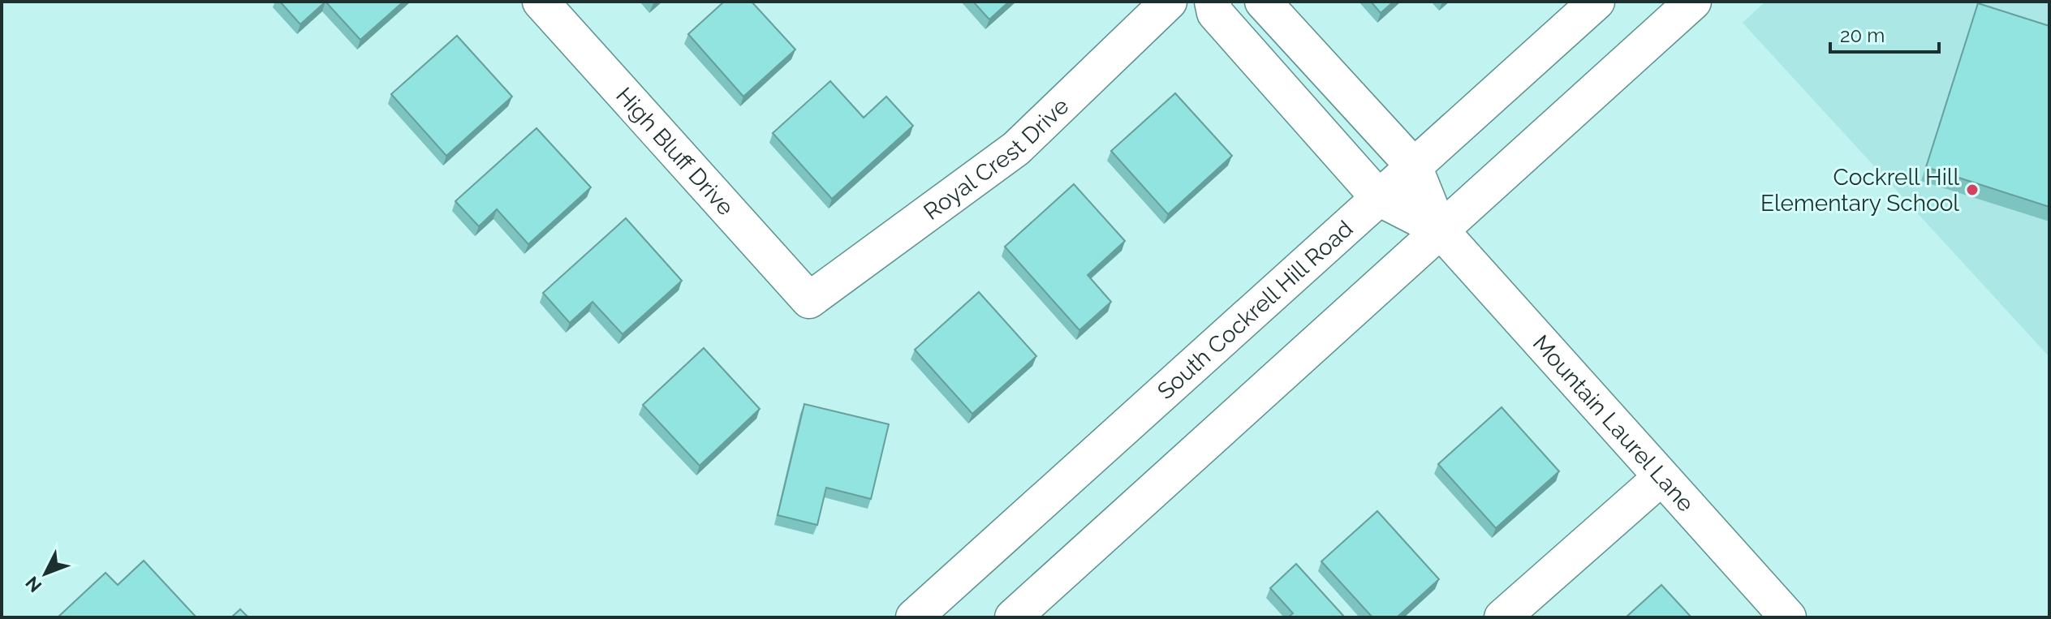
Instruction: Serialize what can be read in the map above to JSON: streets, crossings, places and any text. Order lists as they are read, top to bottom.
{
  "streets": {
    "street": [
      "High Bluff Drive",
      "Royal Crest Drive",
      "South Cockrell Hill Road",
      "Mountain Laurel Lane"
    ]
  },
  "crossings": [
    ["High Bluff Drive", "Royal Crest Drive"],
    ["South Cockrell Hill Road", "Mountain Laurel Lane"]
  ],
  "places": ["Cockrell Hill Elementary School"],
  "scale_bar": "20 m",
  "north": "bottom left"
}
